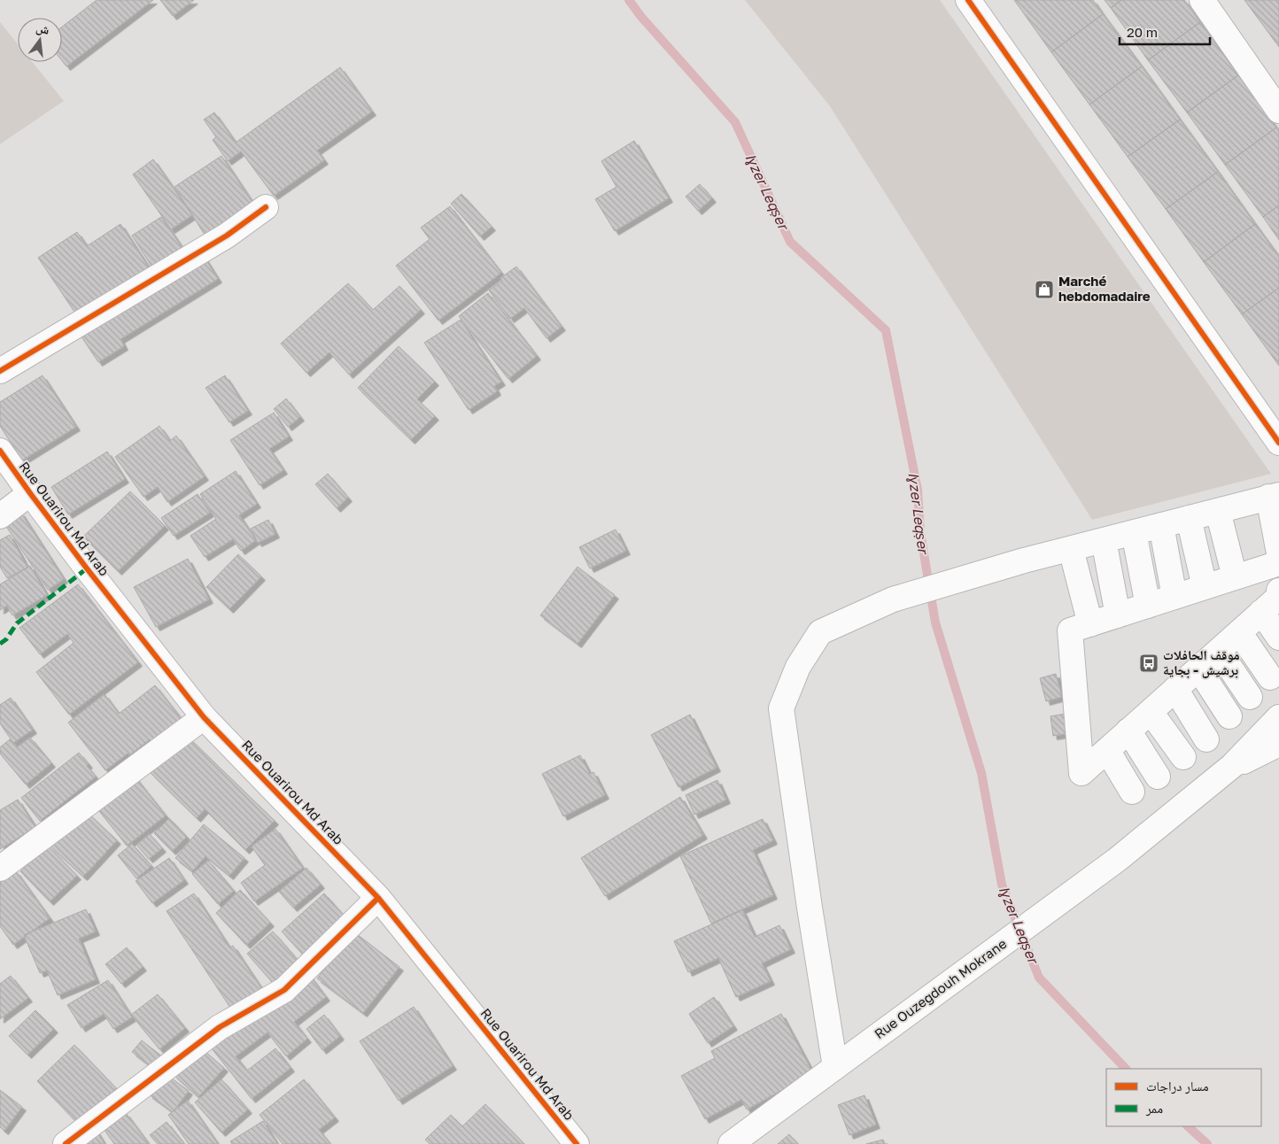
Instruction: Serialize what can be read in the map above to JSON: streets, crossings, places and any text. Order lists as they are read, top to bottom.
{
  "streets": {
    "street": ["Rue Ouarirou Md Arab", "Rue Ouzegdouh Mokrane"]
  },
  "water": ["Iɣzer Leqṣer"],
  "places": {
    "shop": ["Marché hebdomadaire"],
    "bus stop": ["موقف الحافلات برشيش - بجاية"]
  },
  "legend": ["مسار دراجات", "ممر"],
  "scale_bar": "20 m",
  "north": "top"
}
